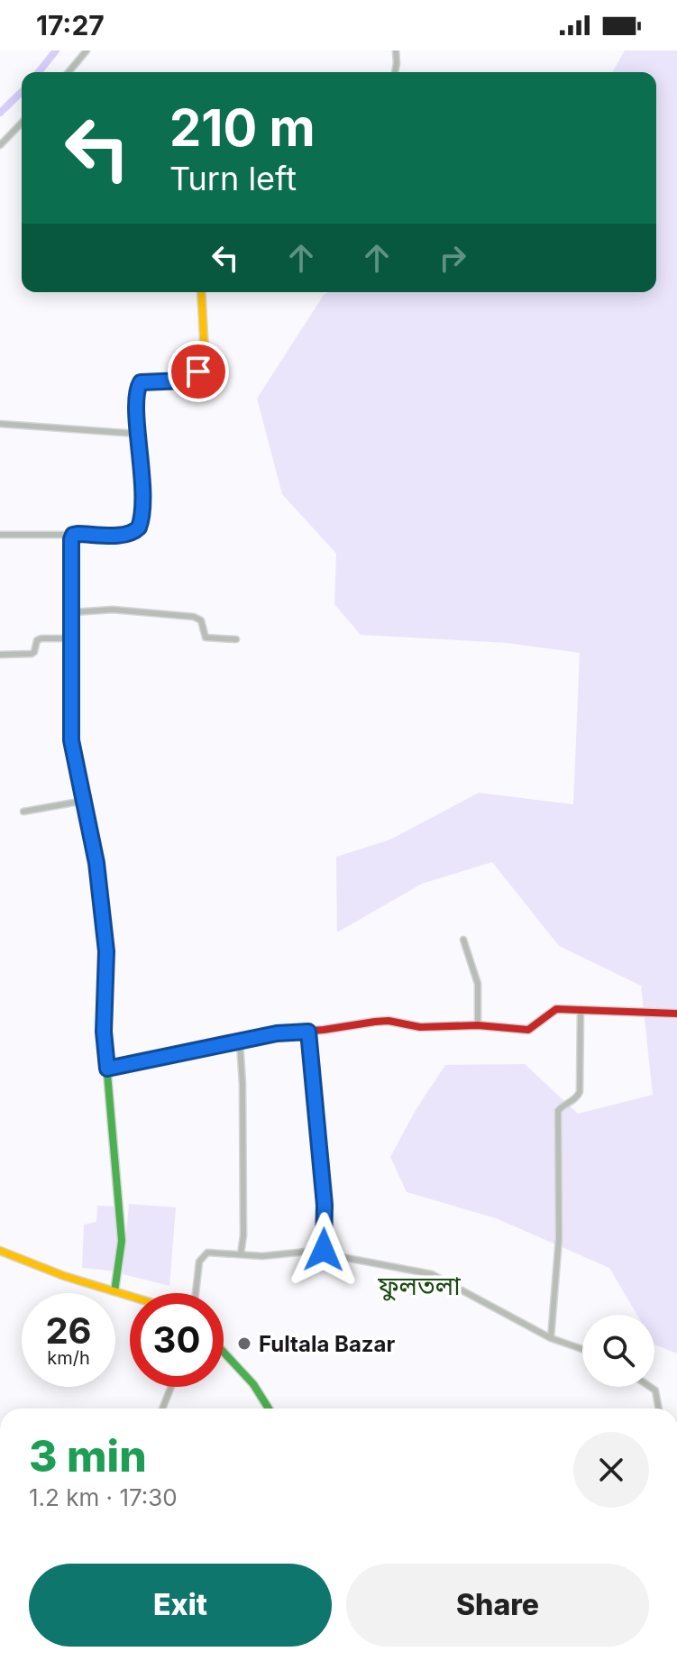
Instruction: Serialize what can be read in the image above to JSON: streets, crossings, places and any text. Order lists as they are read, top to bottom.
{
  "districts": ["ফুলতলা"],
  "places": ["Fultala Bazar"],
  "page": {
    "status": "17:27",
    "turn": ["210 m", "Turn left"],
    "speed": "26 km/h",
    "limit": "30",
    "heading": ["3 min", "1.2 km · 17:30"],
    "buttons": ["Exit", "Share"]
  }
}
